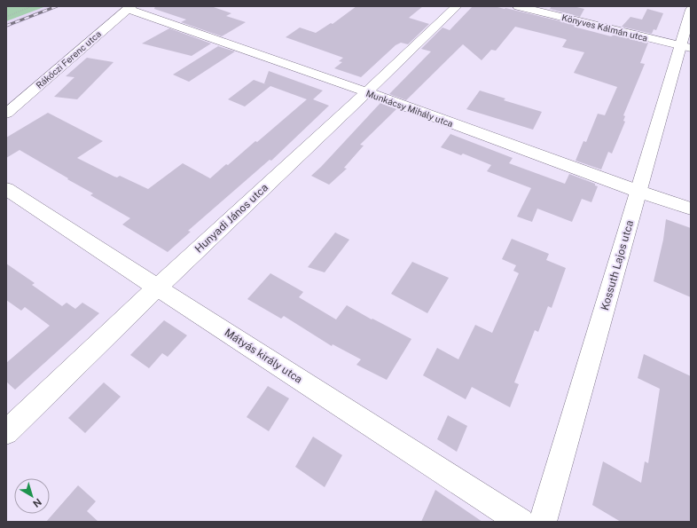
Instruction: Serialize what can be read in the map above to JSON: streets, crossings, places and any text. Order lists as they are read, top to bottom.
{
  "streets": {
    "street": [
      "Könyves Kálmán utca",
      "Rákóczi Ferenc utca",
      "Munkácsy Mihály utca",
      "Hunyadi János utca",
      "Kossuth Lajos utca",
      "Mátyás király utca"
    ]
  },
  "crossings": [
    ["Könyves Kálmán utca", "Kossuth Lajos utca"],
    ["Rákóczi Ferenc utca", "Munkácsy Mihály utca"],
    ["Munkácsy Mihály utca", "Hunyadi János utca"],
    ["Munkácsy Mihály utca", "Kossuth Lajos utca"],
    ["Hunyadi János utca", "Mátyás király utca"]
  ],
  "north": "bottom right"
}
